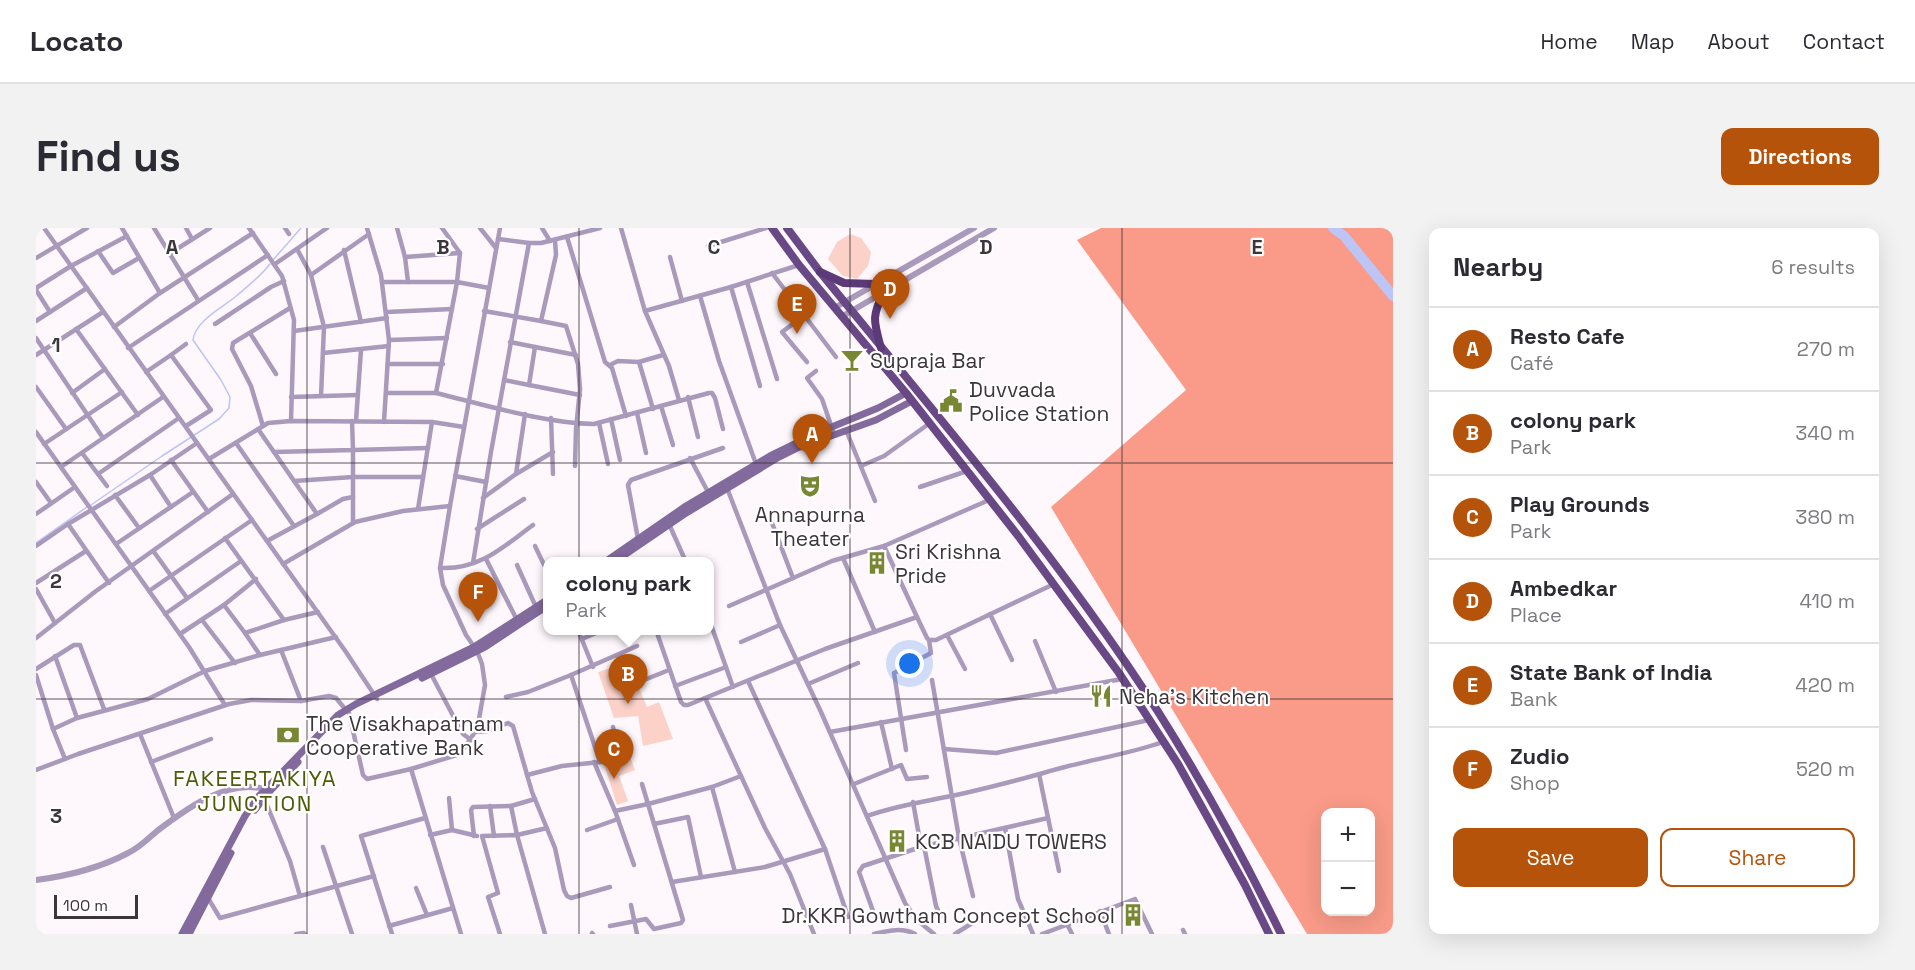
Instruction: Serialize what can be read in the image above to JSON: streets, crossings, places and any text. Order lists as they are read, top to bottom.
{
  "districts": ["FAKEERTAKIYA JUNCTION"],
  "places": {
    "bar": ["Supraja Bar"],
    "public building": ["Duvvada Police Station"],
    "theatre": ["Annapurna Theater"],
    "building": ["Sri Krishna Pride", "KCB NAIDU TOWERS", "Dr.KKR Gowtham Concept School"],
    "restaurant": ["Neha's Kitchen"],
    "bank": ["The Visakhapatnam Cooperative Bank"]
  },
  "scale_bar": "100 m",
  "page": {
    "header": "Locato",
    "nav": [
      "Home",
      "Map",
      "About",
      "Contact"
    ],
    "buttons": [
      "Directions",
      ["Save", "Share"]
    ],
    "title": "Find us",
    "heading": ["Nearby", "6 results"],
    "pins": [
      "D",
      "E",
      "A",
      "F",
      "B",
      "C"
    ],
    "list": [
      {
        "mark": "A",
        "name": "Resto Cafe",
        "note": "Café",
        "value": "270 m"
      },
      {
        "mark": "B",
        "name": "colony park",
        "note": "Park",
        "value": "340 m"
      },
      {
        "mark": "C",
        "name": "Play Grounds",
        "note": "Park",
        "value": "380 m"
      },
      {
        "mark": "D",
        "name": "Ambedkar",
        "note": "Place",
        "value": "410 m"
      },
      {
        "mark": "E",
        "name": "State Bank of India",
        "note": "Bank",
        "value": "420 m"
      },
      {
        "mark": "F",
        "name": "Zudio",
        "note": "Shop",
        "value": "520 m"
      }
    ],
    "popup": ["colony park", "Park"],
    "map_buttons": ["+", "−"],
    "scale": "100 m"
  },
  "grid": {
    "columns": [
      "A",
      "B",
      "C",
      "D",
      "E"
    ],
    "rows": ["1", "2", "3"]
  }
}
